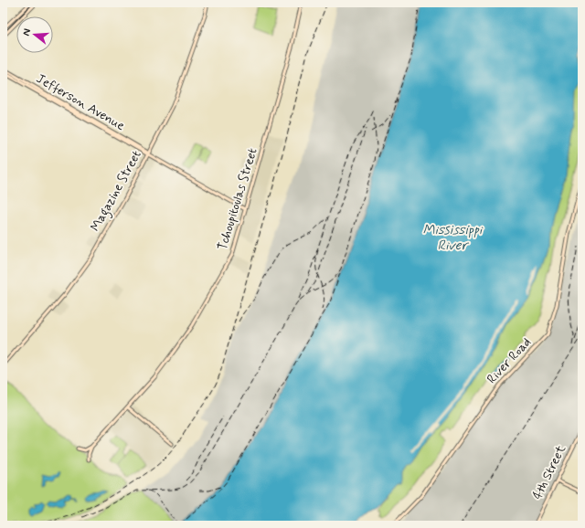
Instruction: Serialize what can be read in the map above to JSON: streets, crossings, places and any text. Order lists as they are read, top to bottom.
{
  "streets": {
    "street": [
      "Jefferson Avenue",
      "Magazine Street",
      "Tchoupitoulas Street",
      "River Road",
      "4th Street"
    ]
  },
  "crossings": [
    ["Jefferson Avenue", "Magazine Street"],
    ["Jefferson Avenue", "Tchoupitoulas Street"]
  ],
  "water": ["Mississippi River"],
  "north": "left"
}
